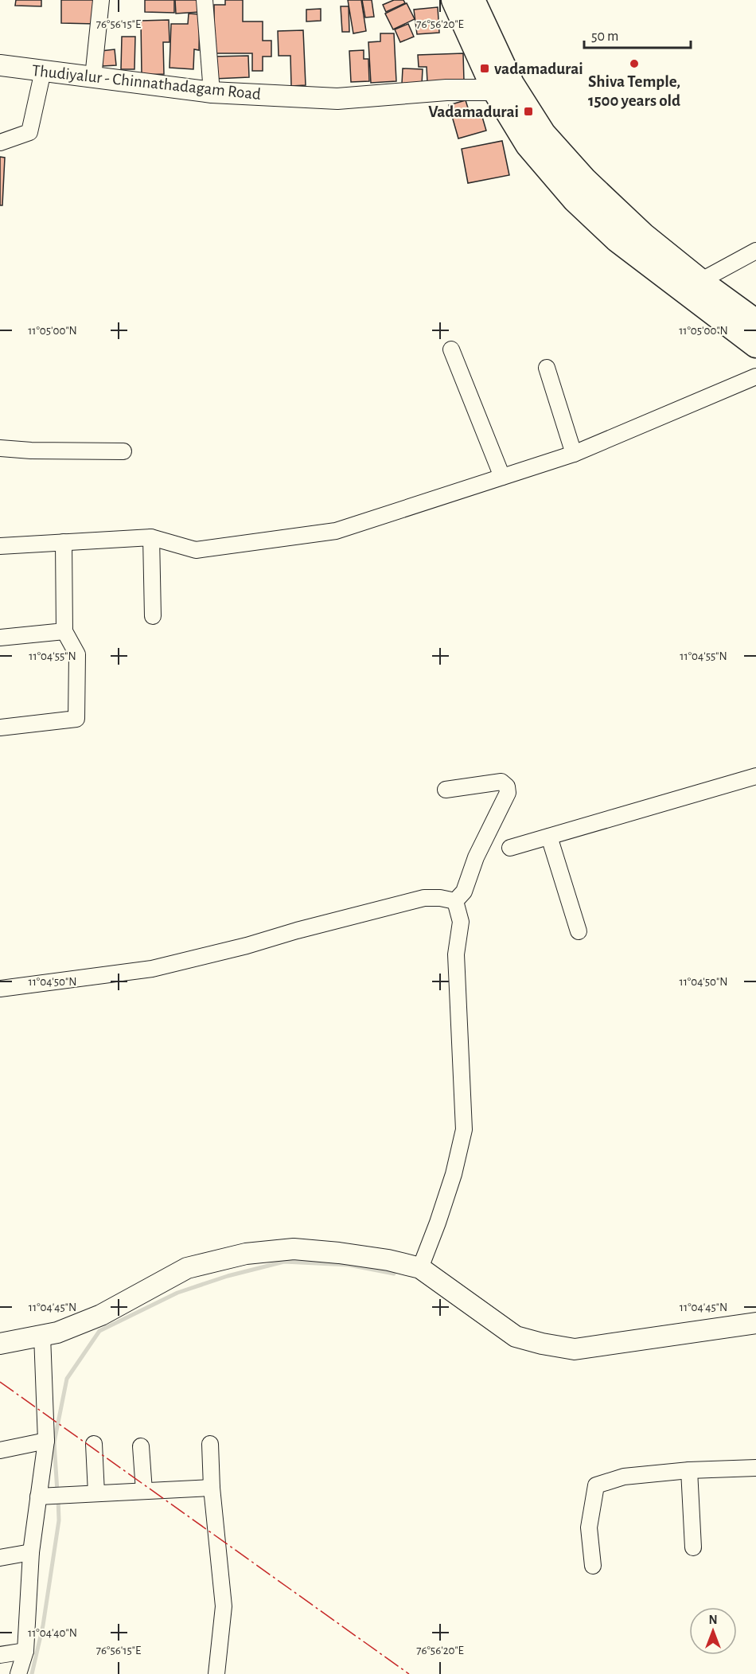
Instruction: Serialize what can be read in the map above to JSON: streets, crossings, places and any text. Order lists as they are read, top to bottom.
{
  "streets": {
    "main road": ["Thudiyalur - Chinnathadagam Road"]
  },
  "places": {
    "other": ["Shiva Temple, 1500 years old"],
    "transit": ["vadamadurai", "Vadamadurai"]
  },
  "scale_bar": "50 m",
  "north": "top",
  "coordinates": [
    "76°56'15\"E",
    "76°56'20\"E",
    "11°05'00\"N",
    "11°04'55\"N",
    "11°04'50\"N",
    "11°04'45\"N",
    "11°04'40\"N"
  ]
}
